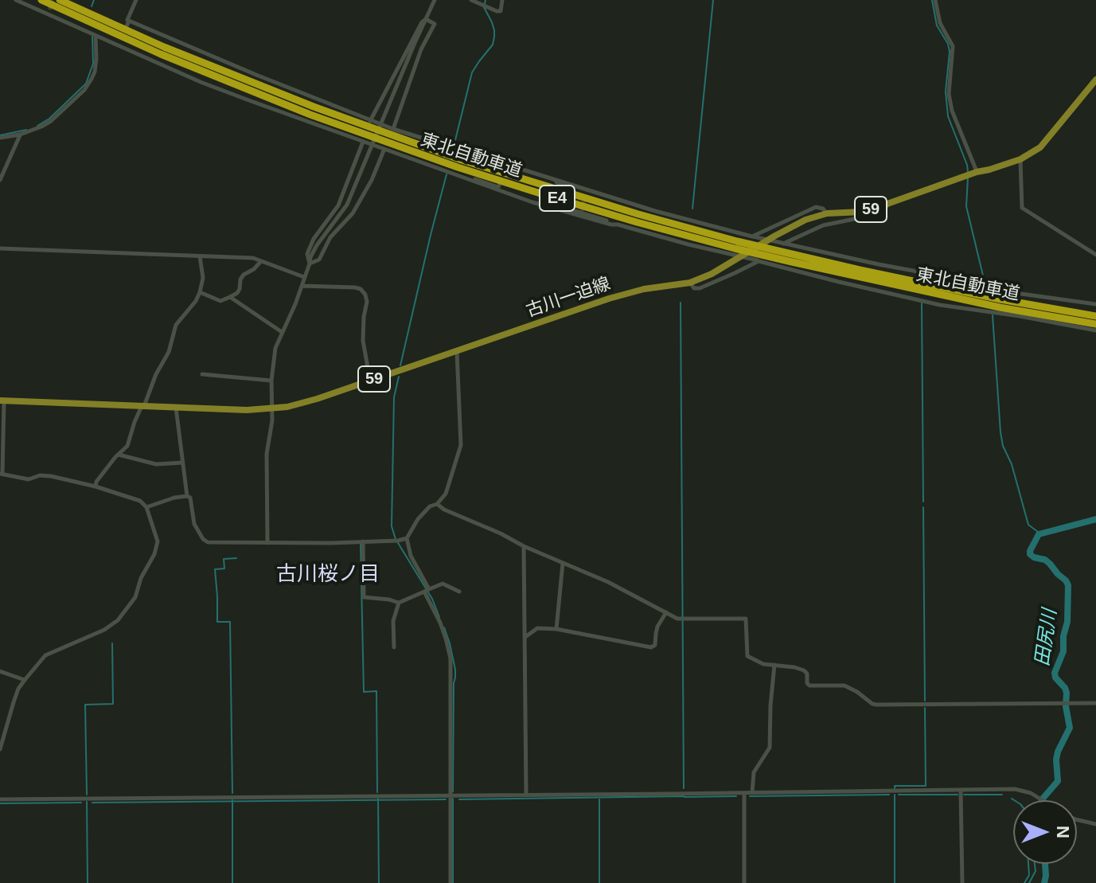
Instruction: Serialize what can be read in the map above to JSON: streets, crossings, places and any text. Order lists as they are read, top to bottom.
{
  "streets": {
    "highway": ["東北自動車道", "E4"],
    "main road": ["59", "古川一迫線"]
  },
  "districts": ["古川桜ノ目"],
  "water": ["田尻川"],
  "north": "right"
}
